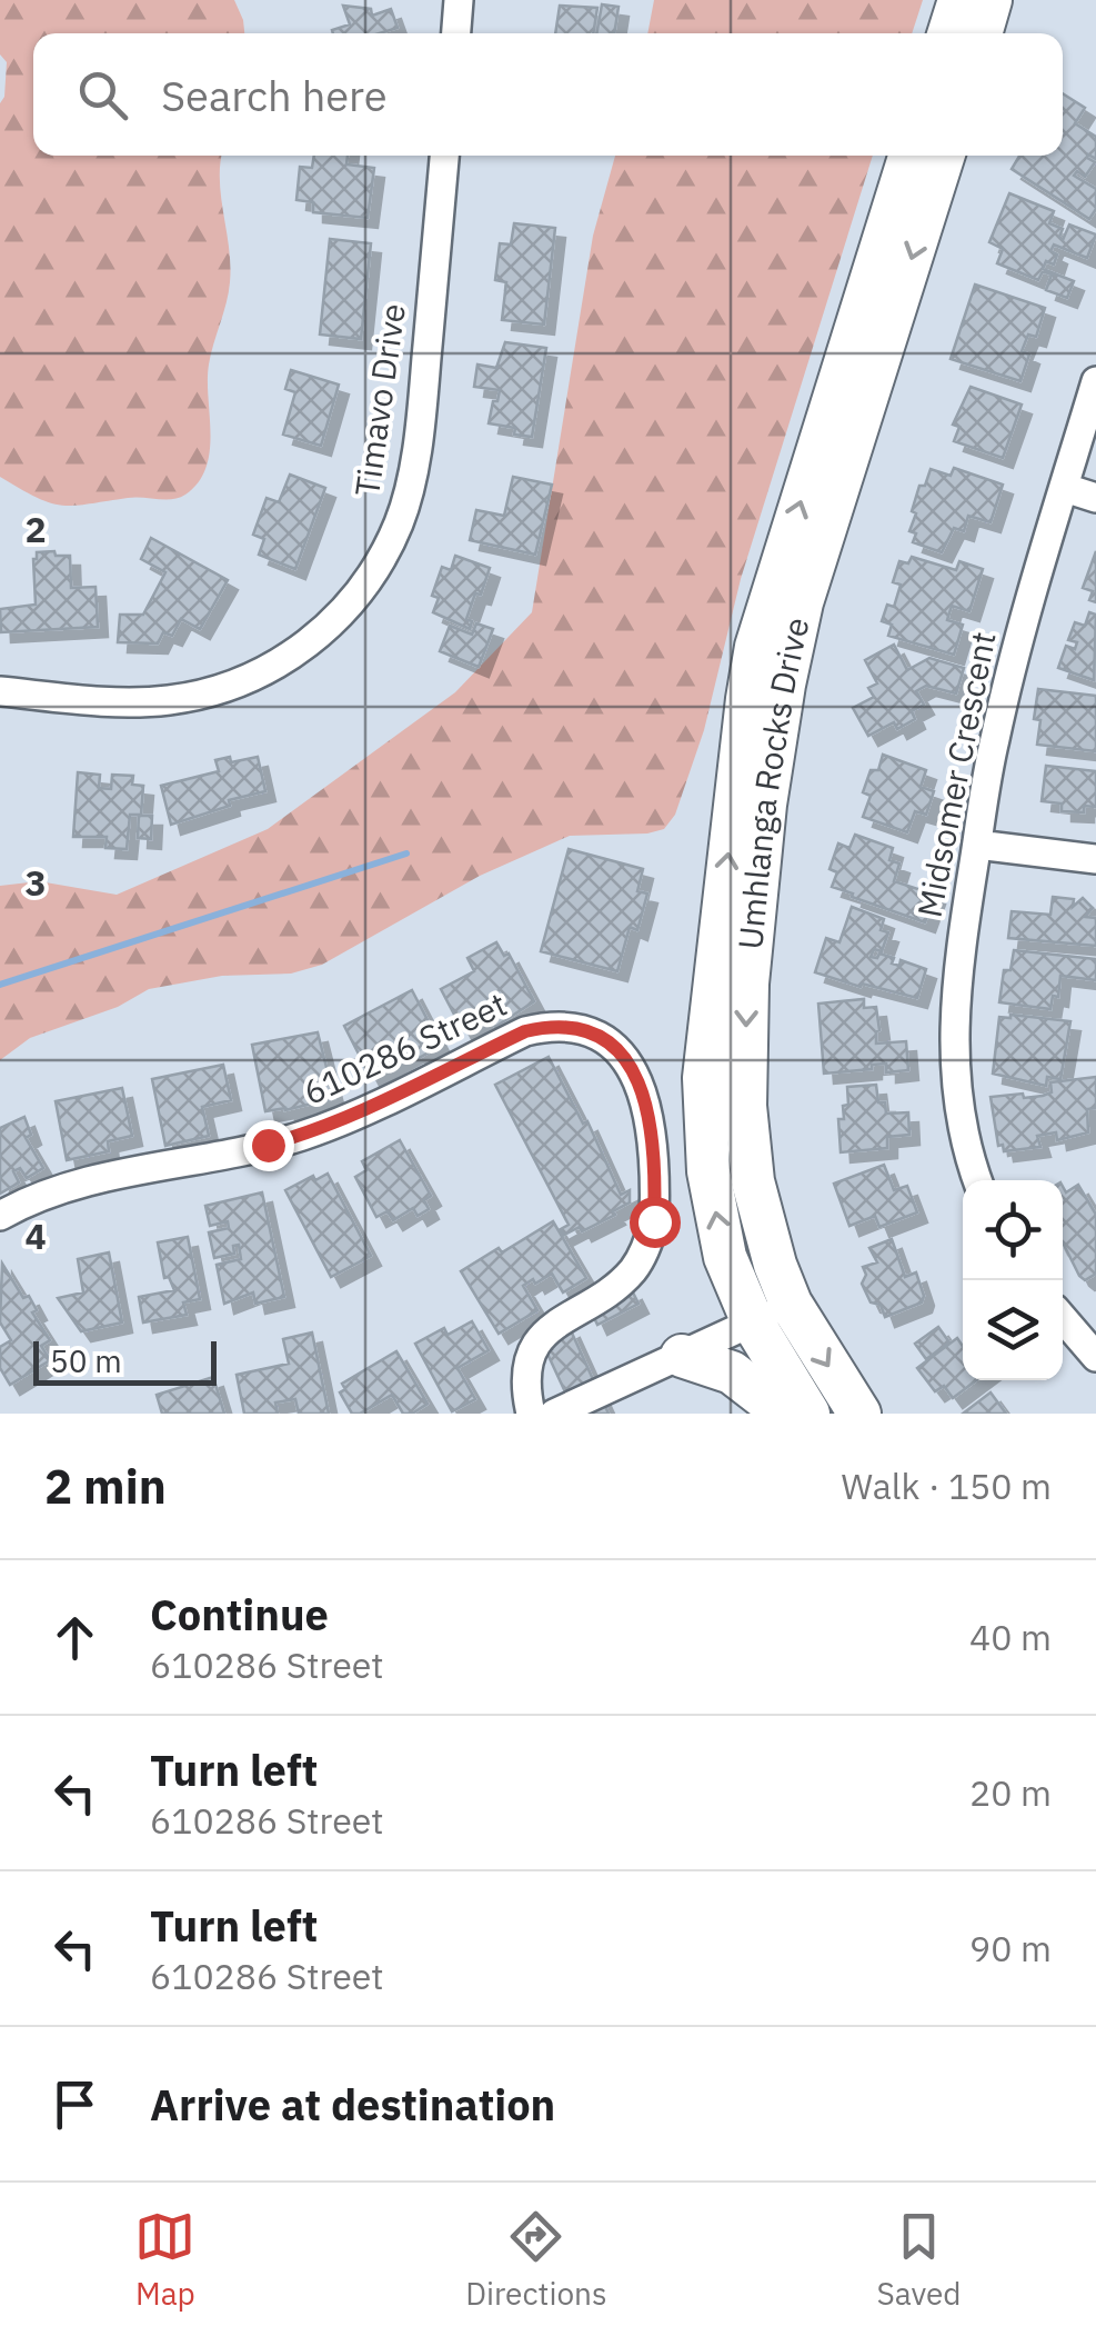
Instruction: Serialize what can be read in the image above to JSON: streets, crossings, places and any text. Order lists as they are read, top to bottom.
{
  "streets": {
    "main road": ["Umhlanga Rocks Drive"],
    "street": ["Timavo Drive", "Midsomer Crescent", "610286 Street"]
  },
  "scale_bar": "50 m",
  "page": {
    "search": "Search here",
    "scale": "50 m",
    "heading": ["2 min", "Walk · 150 m"],
    "list": [
      ["Continue", "610286 Street", "40 m"],
      ["Turn left", "610286 Street", "20 m"],
      ["Turn left", "610286 Street", "90 m"],
      "Arrive at destination"
    ],
    "nav": ["Map", "Directions", "Saved"]
  },
  "grid": {
    "rows": ["2", "3", "4"]
  }
}
